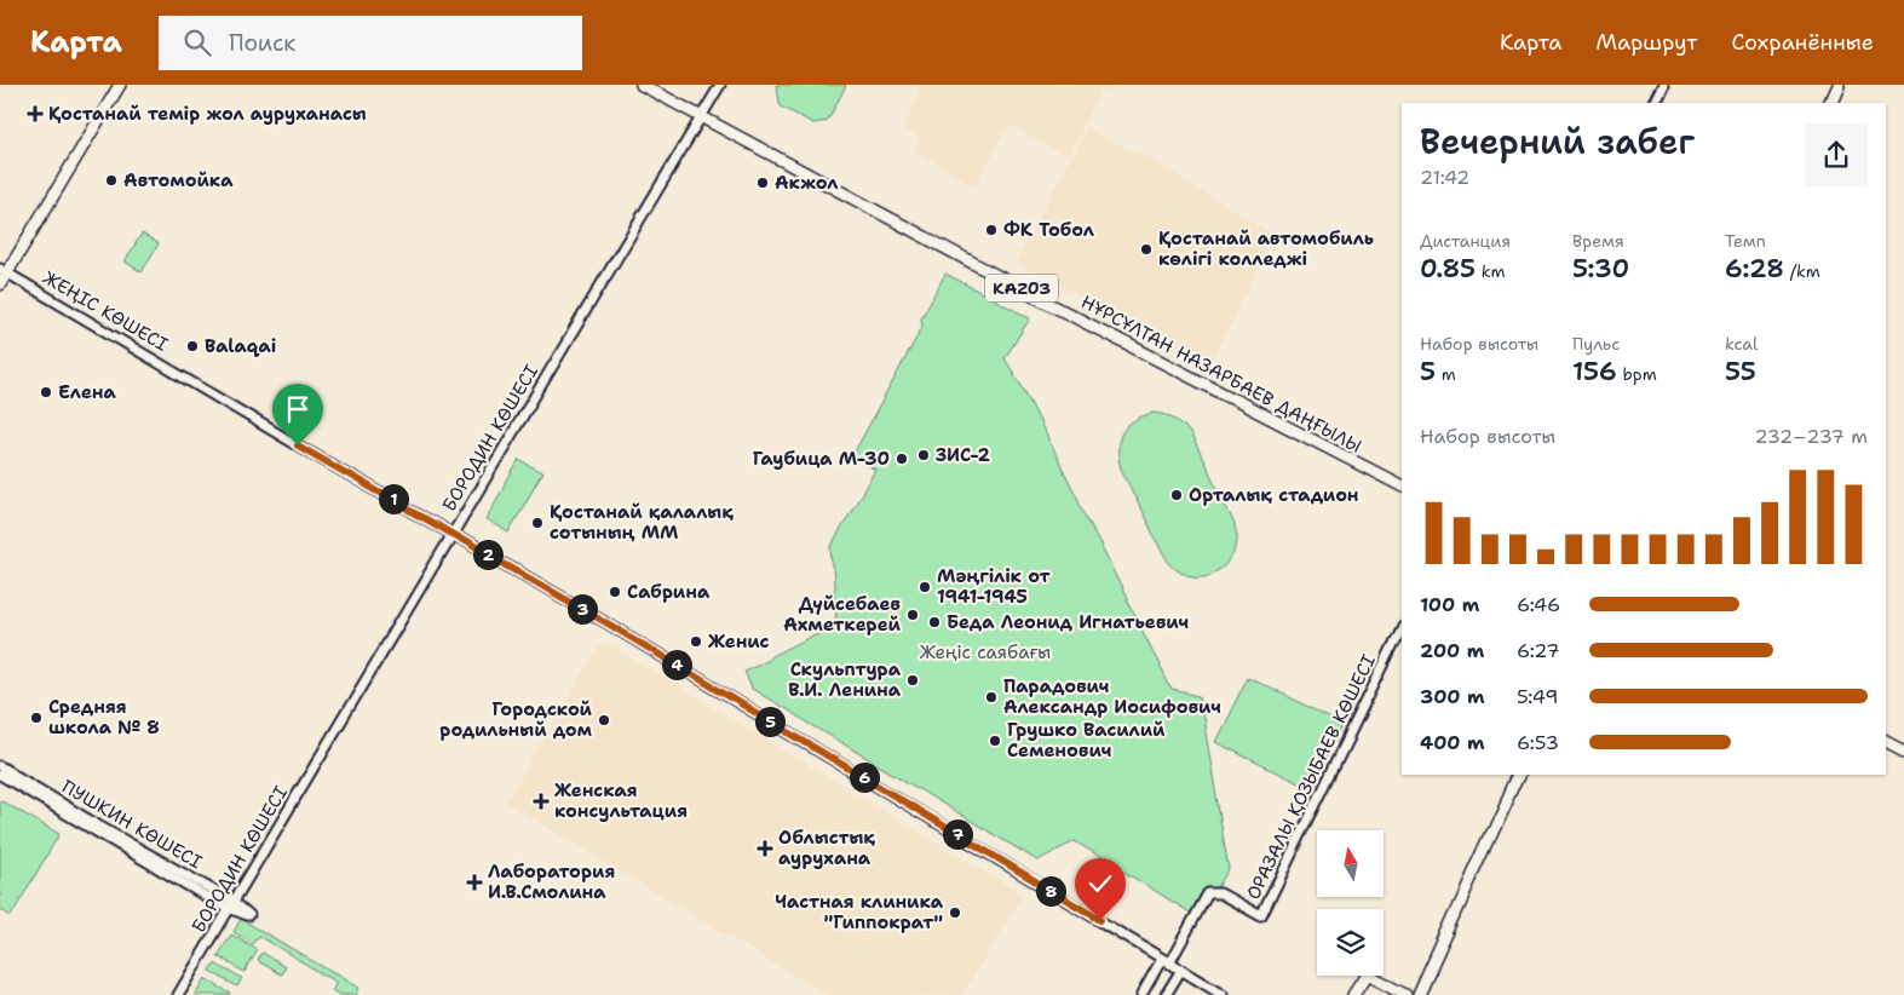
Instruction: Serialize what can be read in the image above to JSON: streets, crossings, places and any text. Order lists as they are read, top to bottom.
{
  "streets": {
    "main road": ["KАZ03", "НҰРСҰЛТАН НАЗАРБАЕВ ДАҢҒЫЛЫ"],
    "street": [
      "ЖЕҢІС КӨШЕСІ",
      "БОРОДИН КӨШЕСІ",
      "ОРАЗАЛЫ ҚОЗЫБАЕВ КӨШЕСІ",
      "ПУШКИН КӨШЕСІ"
    ]
  },
  "crossings": [
    ["ЖЕҢІС КӨШЕСІ", "БОРОДИН КӨШЕСІ"],
    ["ЖЕҢІС КӨШЕСІ", "ОРАЗАЛЫ ҚОЗЫБАЕВ КӨШЕСІ"],
    ["НҰРСҰЛТАН НАЗАРБАЕВ ДАҢҒЫЛЫ", "БОРОДИН КӨШЕСІ"],
    ["БОРОДИН КӨШЕСІ", "ПУШКИН КӨШЕСІ"]
  ],
  "parks": ["Жеңіс саябағы"],
  "places": {
    "health": [
      "Қостанай темір жол ауруханасы",
      "Женская консультация",
      "Облыстық аурухана",
      "Лаборатория И.В.Смолина"
    ],
    "other": [
      "Автомойка",
      "Акжол",
      "ФК Тобол",
      "Қостанай автомобиль көлігі колледжі",
      "Balaqai",
      "Елена",
      "ЗИС-2",
      "Гаубица М-30",
      "Орталық стадион",
      "Қостанай қалалық сотының ММ",
      "Мәңгілік от 1941-1945",
      "Сабрина",
      "Дүйсебаев Ахметкерей",
      "Беда Леонид Игнатьевич",
      "Женис",
      "Скульптура В.И. Ленина",
      "Парадович Александр Иосифович",
      "Средняя школа № 8",
      "Городской родильный дом",
      "Грушко Василий Семенович",
      "Частная клиника \"Гиппократ\""
    ]
  },
  "north": "top",
  "page": {
    "header": "Карта",
    "search": "Поиск",
    "nav": ["Карта", "Маршрут", "Сохранённые"],
    "heading": ["Вечерний забег", "21:42"],
    "stats": [
      ["Дистанция", "0.85 km"],
      ["Время", "5:30"],
      ["Темп", "6:28 /km"],
      ["Набор высоты", "5 m"],
      ["Пульс", "156 bpm"],
      ["kcal", "55"]
    ],
    "chart": ["Набор высоты", "232–237 m"],
    "pins": [
      "1",
      "2",
      "3",
      "4",
      "5",
      "6",
      "7",
      "8"
    ],
    "list": [
      {
        "name": "100 m",
        "note": "6:46"
      },
      {
        "name": "200 m",
        "note": "6:27"
      },
      {
        "name": "300 m",
        "note": "5:49"
      },
      {
        "name": "400 m",
        "note": "6:53"
      }
    ]
  }
}
